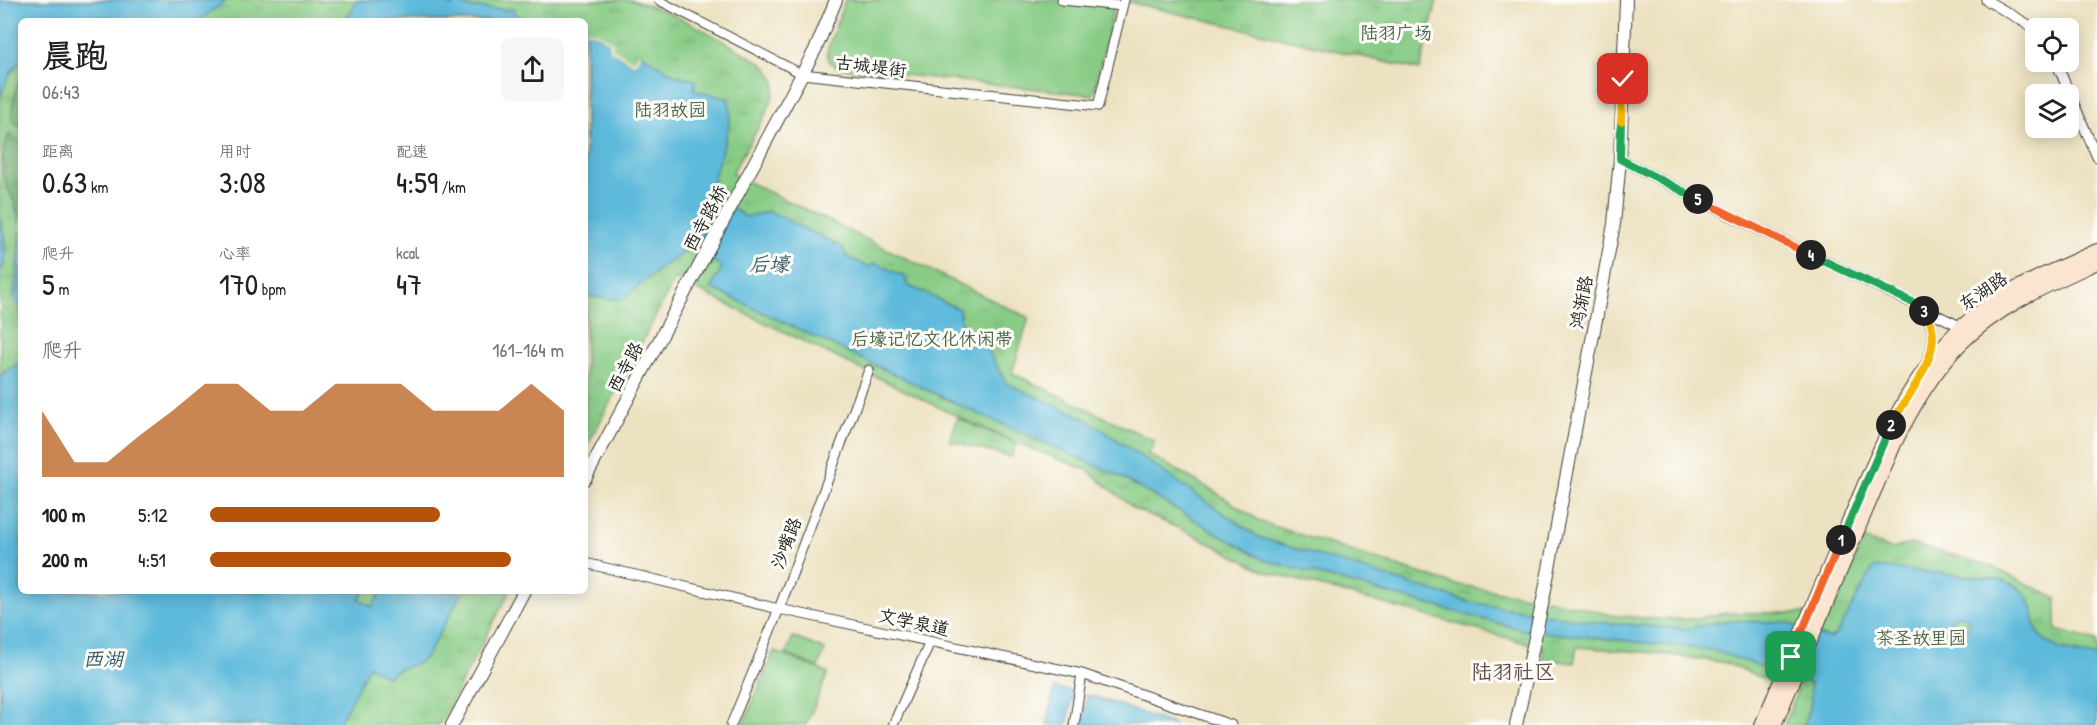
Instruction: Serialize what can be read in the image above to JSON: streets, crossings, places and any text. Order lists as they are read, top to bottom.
{
  "streets": {
    "main road": ["东湖路"],
    "street": [
      "古城堤街",
      "西寺路桥",
      "鸿渐路",
      "西寺路",
      "沙嘴路",
      "文学泉道"
    ]
  },
  "crossings": [
    ["古城堤街", "西寺路桥"],
    ["西寺路桥", "西寺路"],
    ["沙嘴路", "文学泉道"]
  ],
  "districts": ["陆羽社区"],
  "water": ["后壕", "西湖"],
  "parks": [
    "陆羽广场",
    "陆羽故园",
    "后壕记忆文化休闲带",
    "茶圣故里园"
  ],
  "page": {
    "heading": ["晨跑", "06:43"],
    "stats": [
      ["距离", "0.63 km"],
      ["用时", "3:08"],
      ["配速", "4:59 /km"],
      ["爬升", "5 m"],
      ["心率", "170 bpm"],
      ["kcal", "47"]
    ],
    "pins": [
      "5",
      "4",
      "3",
      "2",
      "1"
    ],
    "chart": ["爬升", "161–164 m"],
    "list": [
      {
        "name": "100 m",
        "note": "5:12"
      },
      {
        "name": "200 m",
        "note": "4:51"
      }
    ]
  }
}
